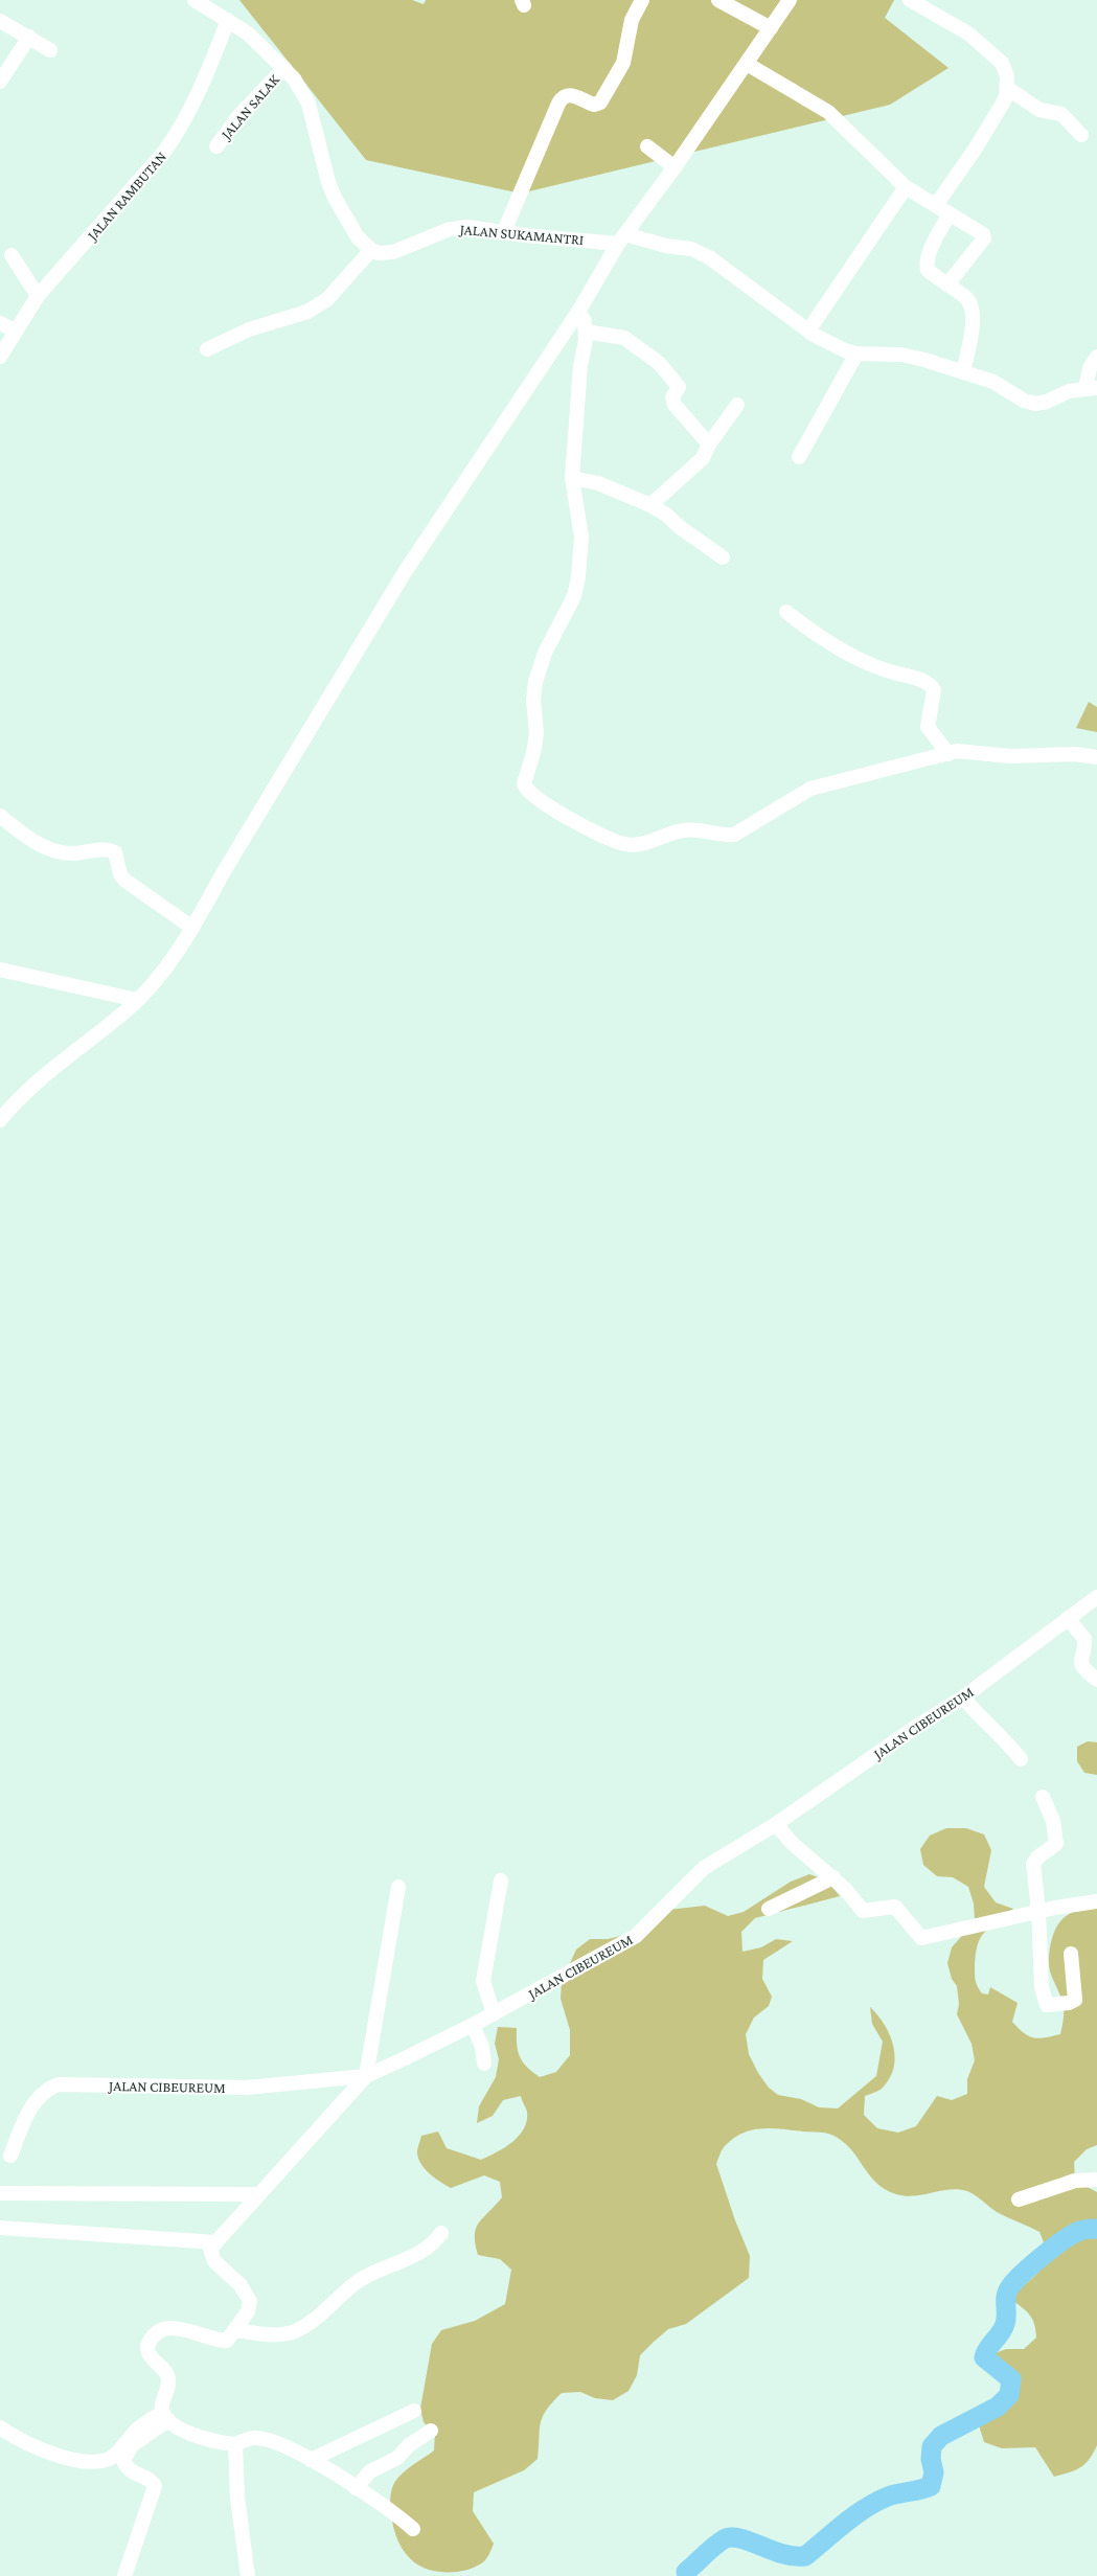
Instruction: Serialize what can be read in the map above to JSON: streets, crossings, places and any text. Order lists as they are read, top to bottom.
{
  "streets": {
    "street": [
      "JALAN SALAK",
      "JALAN RAMBUTAN",
      "JALAN SUKAMANTRI",
      "JALAN CIBEUREUM"
    ]
  }
}
